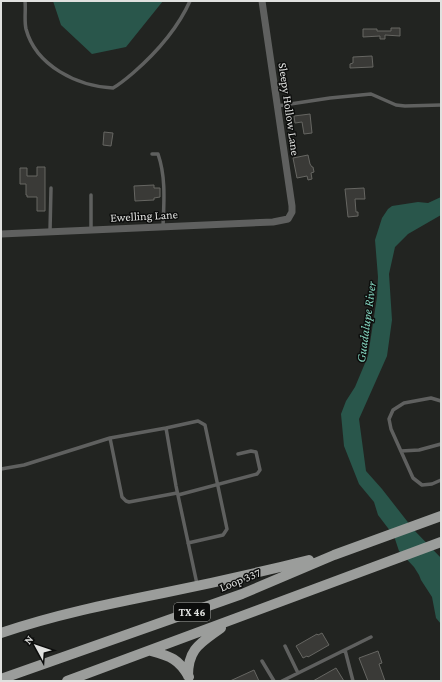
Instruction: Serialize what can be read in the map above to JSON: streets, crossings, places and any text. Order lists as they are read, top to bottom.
{
  "streets": {
    "main road": ["Loop 337", "TX 46"],
    "street": ["Sleepy Hollow Lane", "Ewelling Lane"]
  },
  "crossings": [
    ["Sleepy Hollow Lane", "Ewelling Lane"]
  ],
  "water": ["Guadalupe River"],
  "north": "top left"
}
